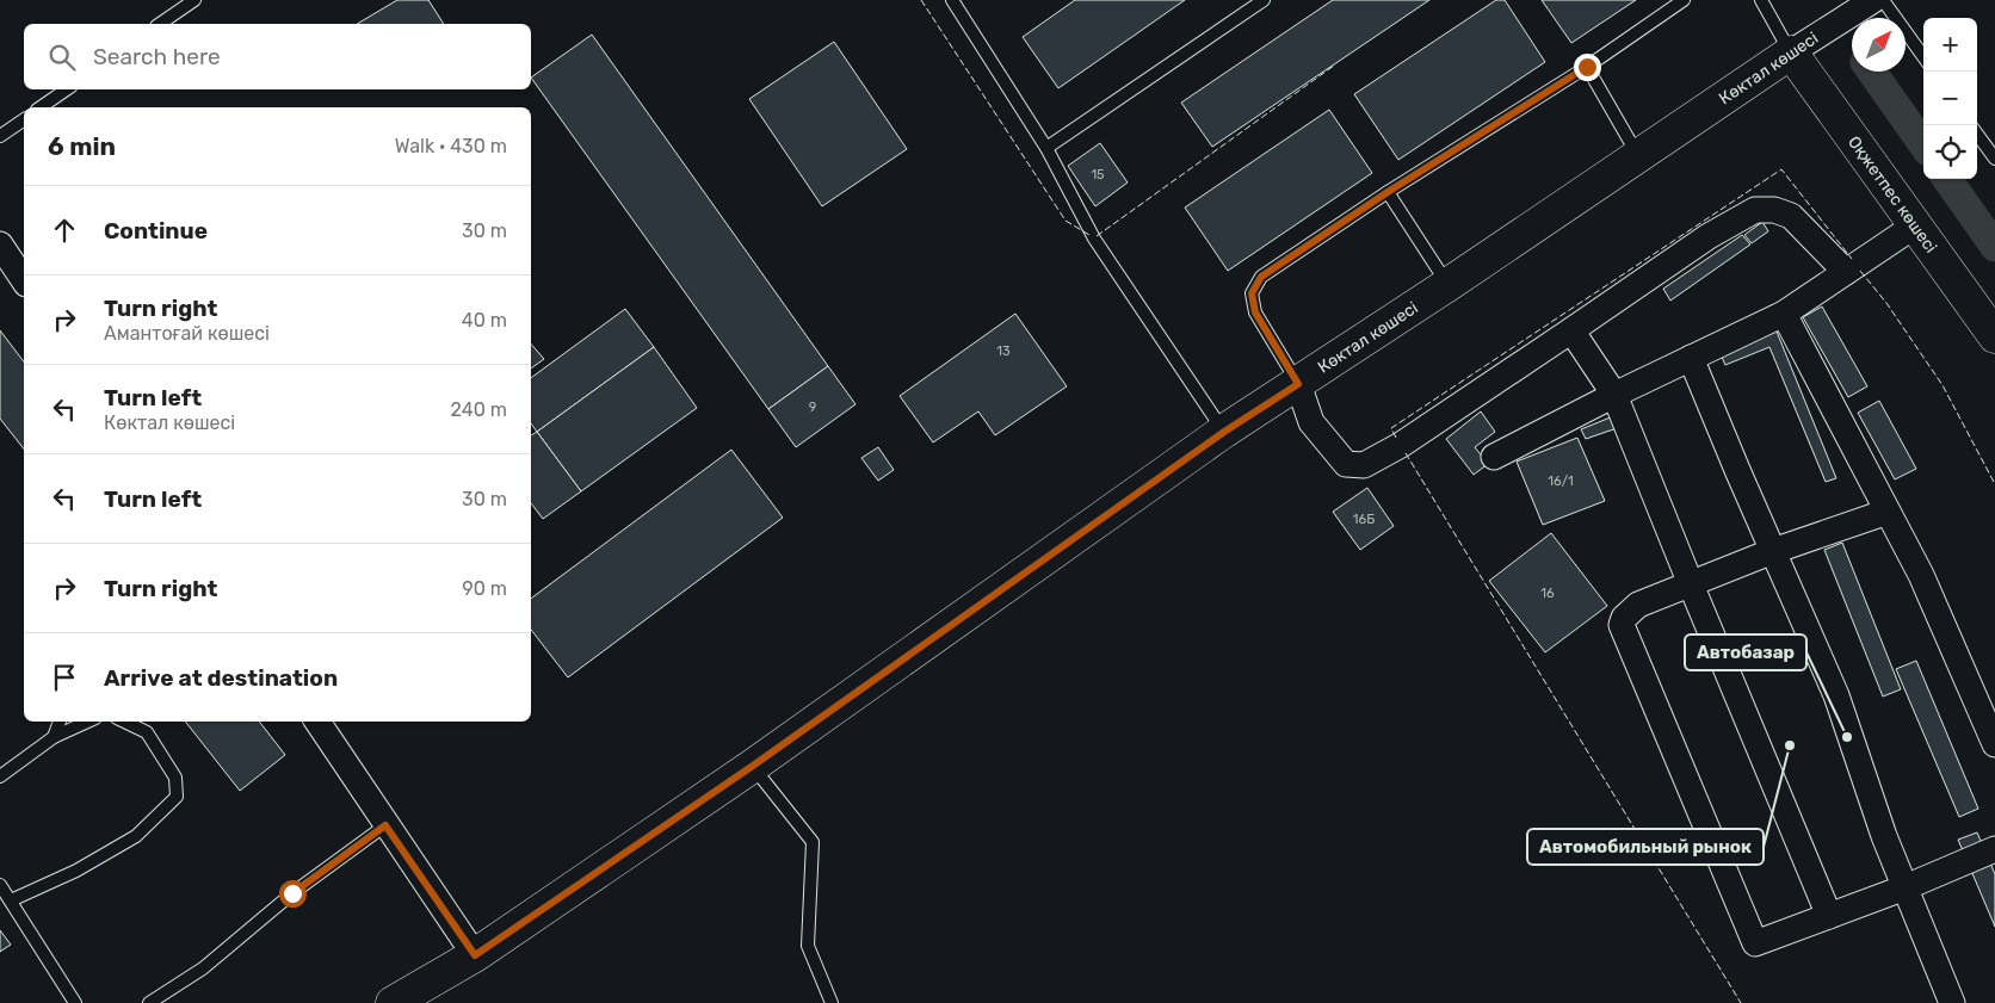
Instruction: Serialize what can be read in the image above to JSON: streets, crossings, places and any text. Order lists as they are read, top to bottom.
{
  "streets": {
    "street": ["Көктал көшесі", "Оқжетпес көшесі"]
  },
  "crossings": [
    ["Көктал көшесі", "Оқжетпес көшесі"]
  ],
  "places": ["Автобазар", "Автомобильный рынок"],
  "house_numbers": [
    "15",
    "13",
    "9",
    "16/1",
    "16Б",
    "16"
  ],
  "north": "top right",
  "page": {
    "map_buttons": ["+", "−"],
    "search": "Search here",
    "heading": ["6 min", "Walk · 430 m"],
    "list": [
      ["Continue", "30 m"],
      ["Turn right", "Амантоғай көшесі", "40 m"],
      ["Turn left", "Көктал көшесі", "240 m"],
      ["Turn left", "30 m"],
      ["Turn right", "90 m"],
      "Arrive at destination"
    ]
  }
}
